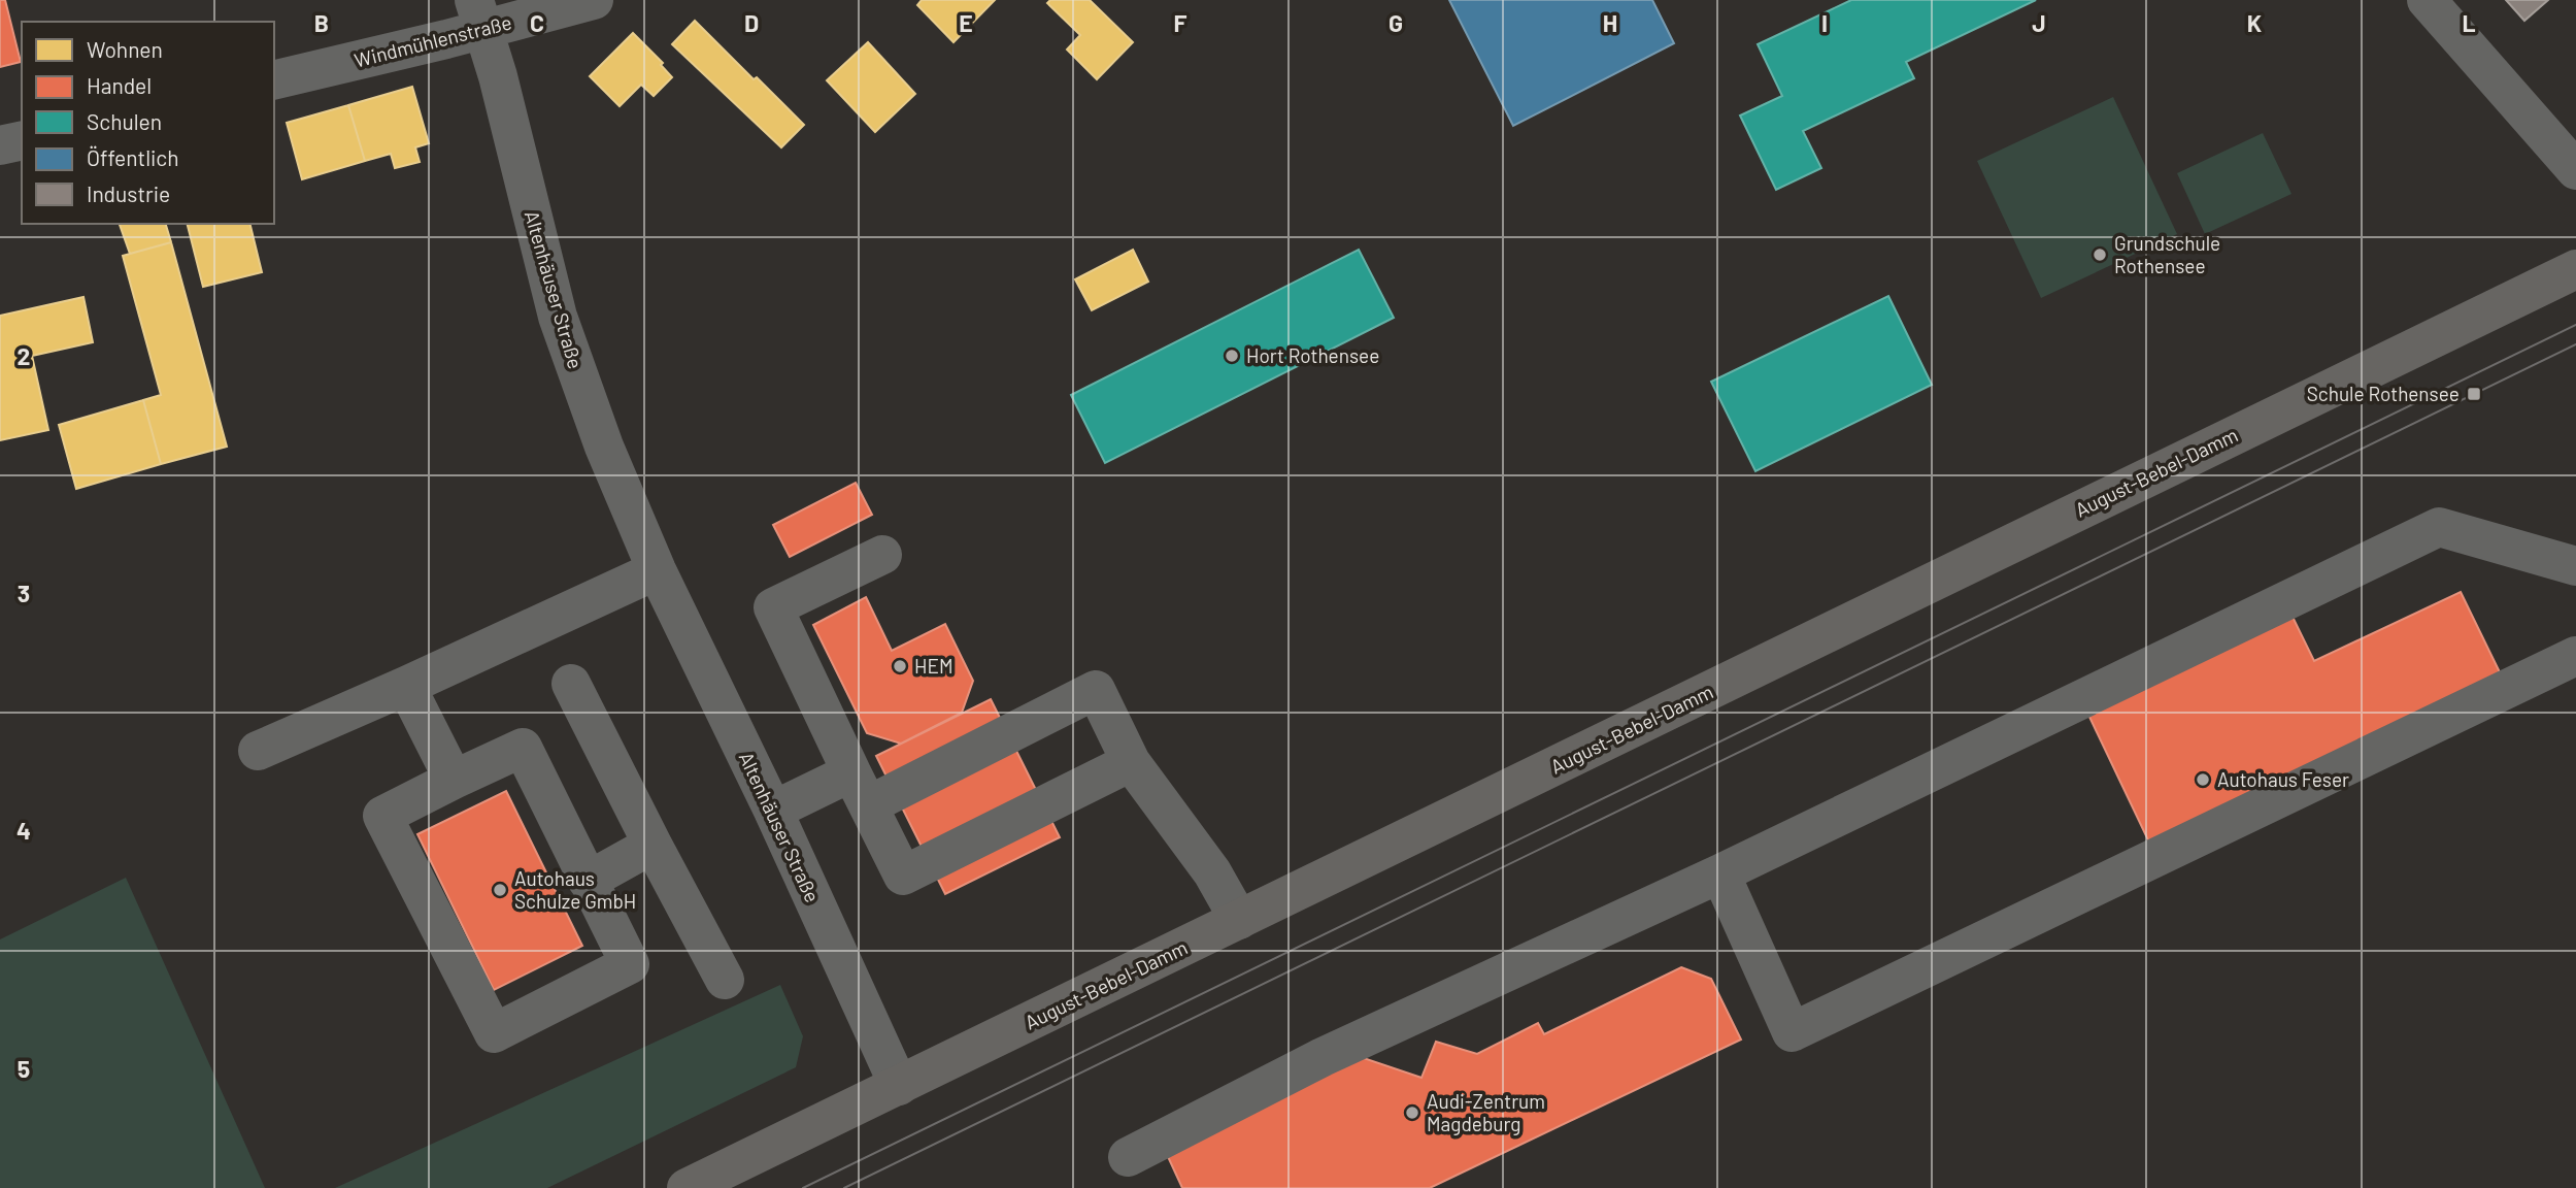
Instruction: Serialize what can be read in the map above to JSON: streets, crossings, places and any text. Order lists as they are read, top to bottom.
{
  "streets": {
    "main road": ["August-Bebel-Damm"],
    "street": ["Windmühlenstraße", "Altenhäuser Straße"]
  },
  "crossings": [
    ["Windmühlenstraße", "Altenhäuser Straße"],
    ["Altenhäuser Straße", "August-Bebel-Damm"]
  ],
  "places": {
    "other": [
      "Grundschule Rothensee",
      "Hort Rothensee",
      "HEM",
      "Autohaus Feser",
      "Autohaus Schulze GmbH",
      "Audi-Zentrum Magdeburg"
    ],
    "transit": ["Schule Rothensee"]
  },
  "legend": [
    "Wohnen",
    "Handel",
    "Schulen",
    "Öffentlich",
    "Industrie"
  ],
  "grid": {
    "columns": [
      "B",
      "C",
      "D",
      "E",
      "F",
      "G",
      "H",
      "I",
      "J",
      "K",
      "L"
    ],
    "rows": [
      "2",
      "3",
      "4",
      "5"
    ]
  }
}
